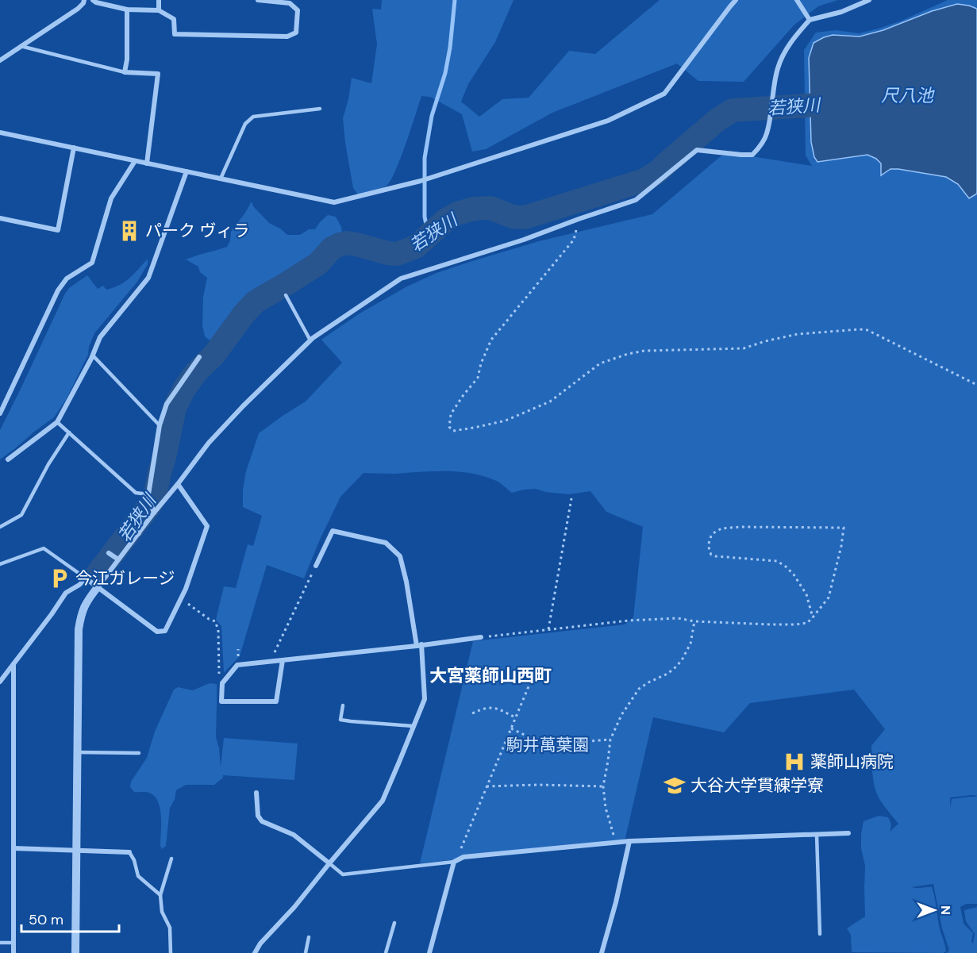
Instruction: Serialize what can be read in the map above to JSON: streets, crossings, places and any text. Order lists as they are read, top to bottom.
{
  "districts": ["大宮薬師山西町"],
  "water": ["尺八池", "若狭川"],
  "parks": ["駒井萬葉園"],
  "places": {
    "building": ["パーク ヴィラ"],
    "parking": ["今江ガレージ"],
    "hospital": ["薬師山病院"],
    "school or university": ["大谷大学貫練学寮"]
  },
  "scale_bar": "50 m",
  "north": "right"
}
